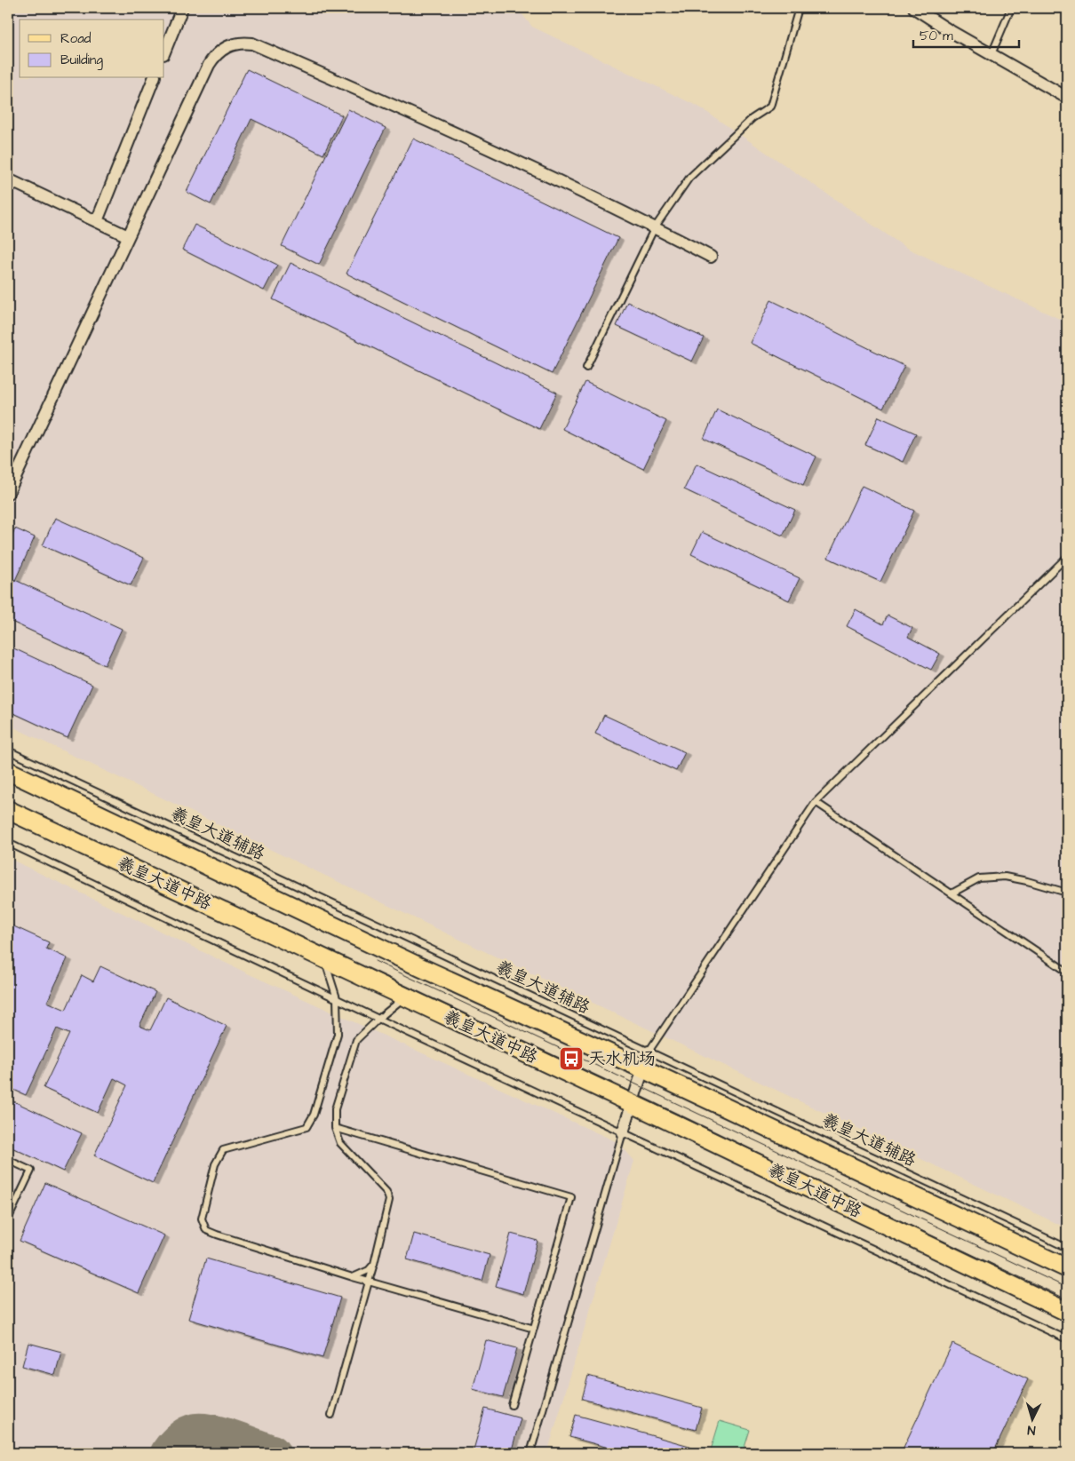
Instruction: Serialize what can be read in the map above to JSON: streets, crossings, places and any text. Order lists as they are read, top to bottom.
{
  "streets": {
    "main road": ["羲皇大道中路"],
    "lane": ["羲皇大道辅路"]
  },
  "places": {
    "bus stop": ["天水机场"]
  },
  "legend": ["Road", "Building"],
  "scale_bar": "50 m",
  "north": "bottom"
}
